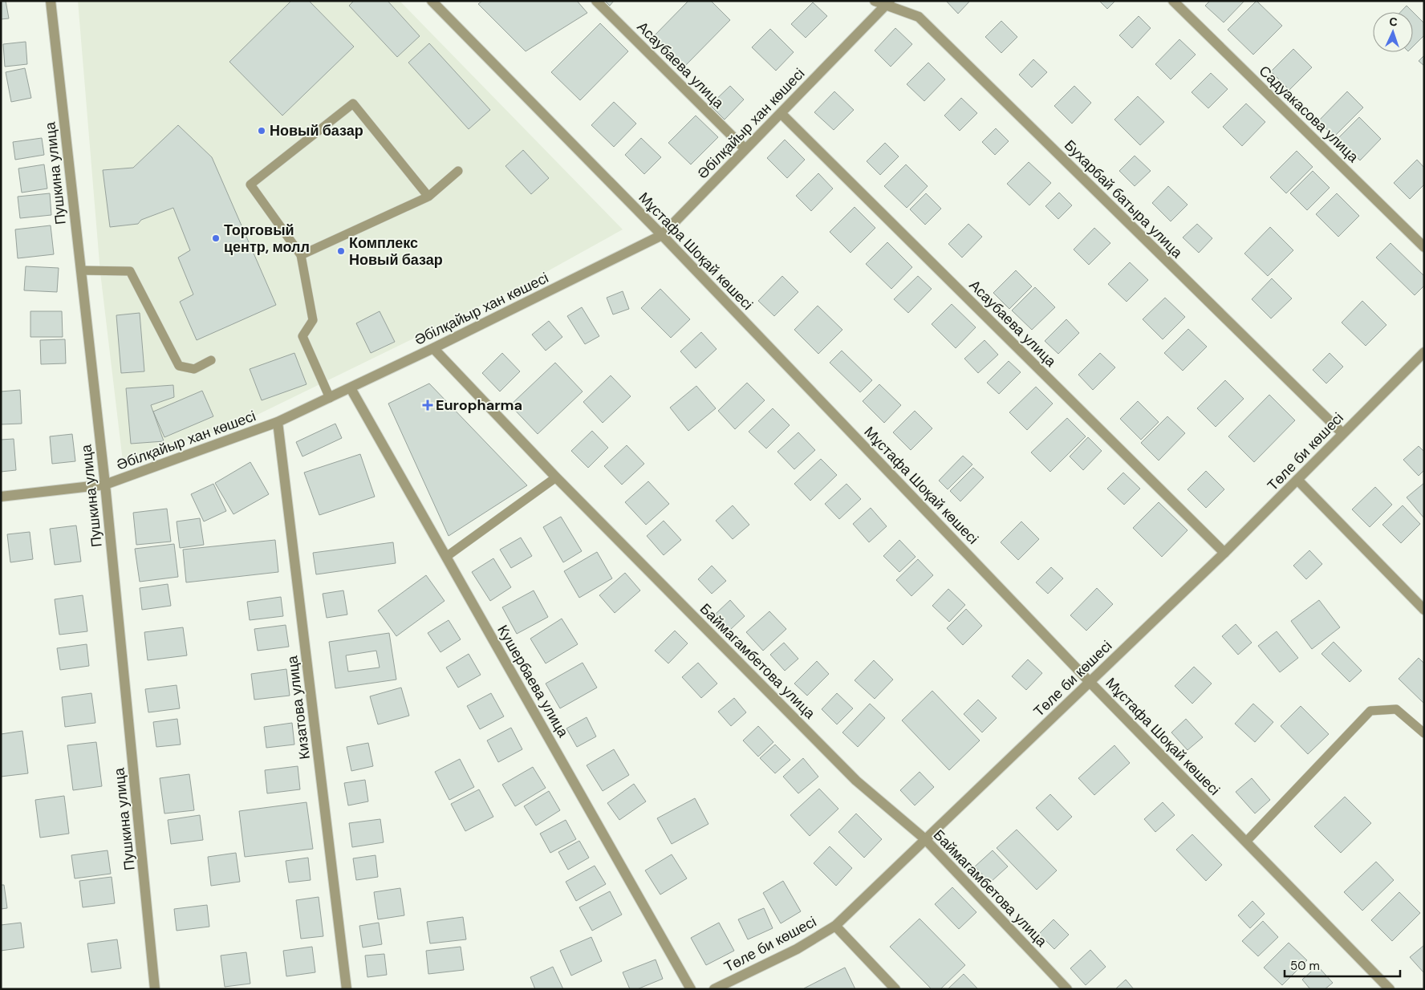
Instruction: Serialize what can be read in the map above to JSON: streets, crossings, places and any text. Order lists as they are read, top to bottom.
{
  "streets": {
    "street": [
      "Асаубаева улица",
      "Садуакасова улица",
      "Әбілқайыр хан көшесі",
      "Пушкина улица",
      "Бухарбай батыра улица",
      "Мұстафа Шоқай көшесі",
      "Төле би көшесі",
      "Баймагамбетова улица",
      "Кушербаева улица",
      "Кизатова улица"
    ]
  },
  "crossings": [
    ["Асаубаева улица", "Әбілқайыр хан көшесі"],
    ["Асаубаева улица", "Төле би көшесі"],
    ["Әбілқайыр хан көшесі", "Пушкина улица"],
    ["Әбілқайыр хан көшесі", "Бухарбай батыра улица"],
    ["Әбілқайыр хан көшесі", "Мұстафа Шоқай көшесі"],
    ["Әбілқайыр хан көшесі", "Баймагамбетова улица"],
    ["Әбілқайыр хан көшесі", "Кушербаева улица"],
    ["Әбілқайыр хан көшесі", "Кизатова улица"],
    ["Бухарбай батыра улица", "Төле би көшесі"],
    ["Мұстафа Шоқай көшесі", "Төле би көшесі"],
    ["Төле би көшесі", "Баймагамбетова улица"]
  ],
  "places": {
    "other": ["Новый базар", "Торговый центр, молл", "Комплекс Новый базар"],
    "health": ["Europharma"]
  },
  "scale_bar": "50 m",
  "north": "top"
}
